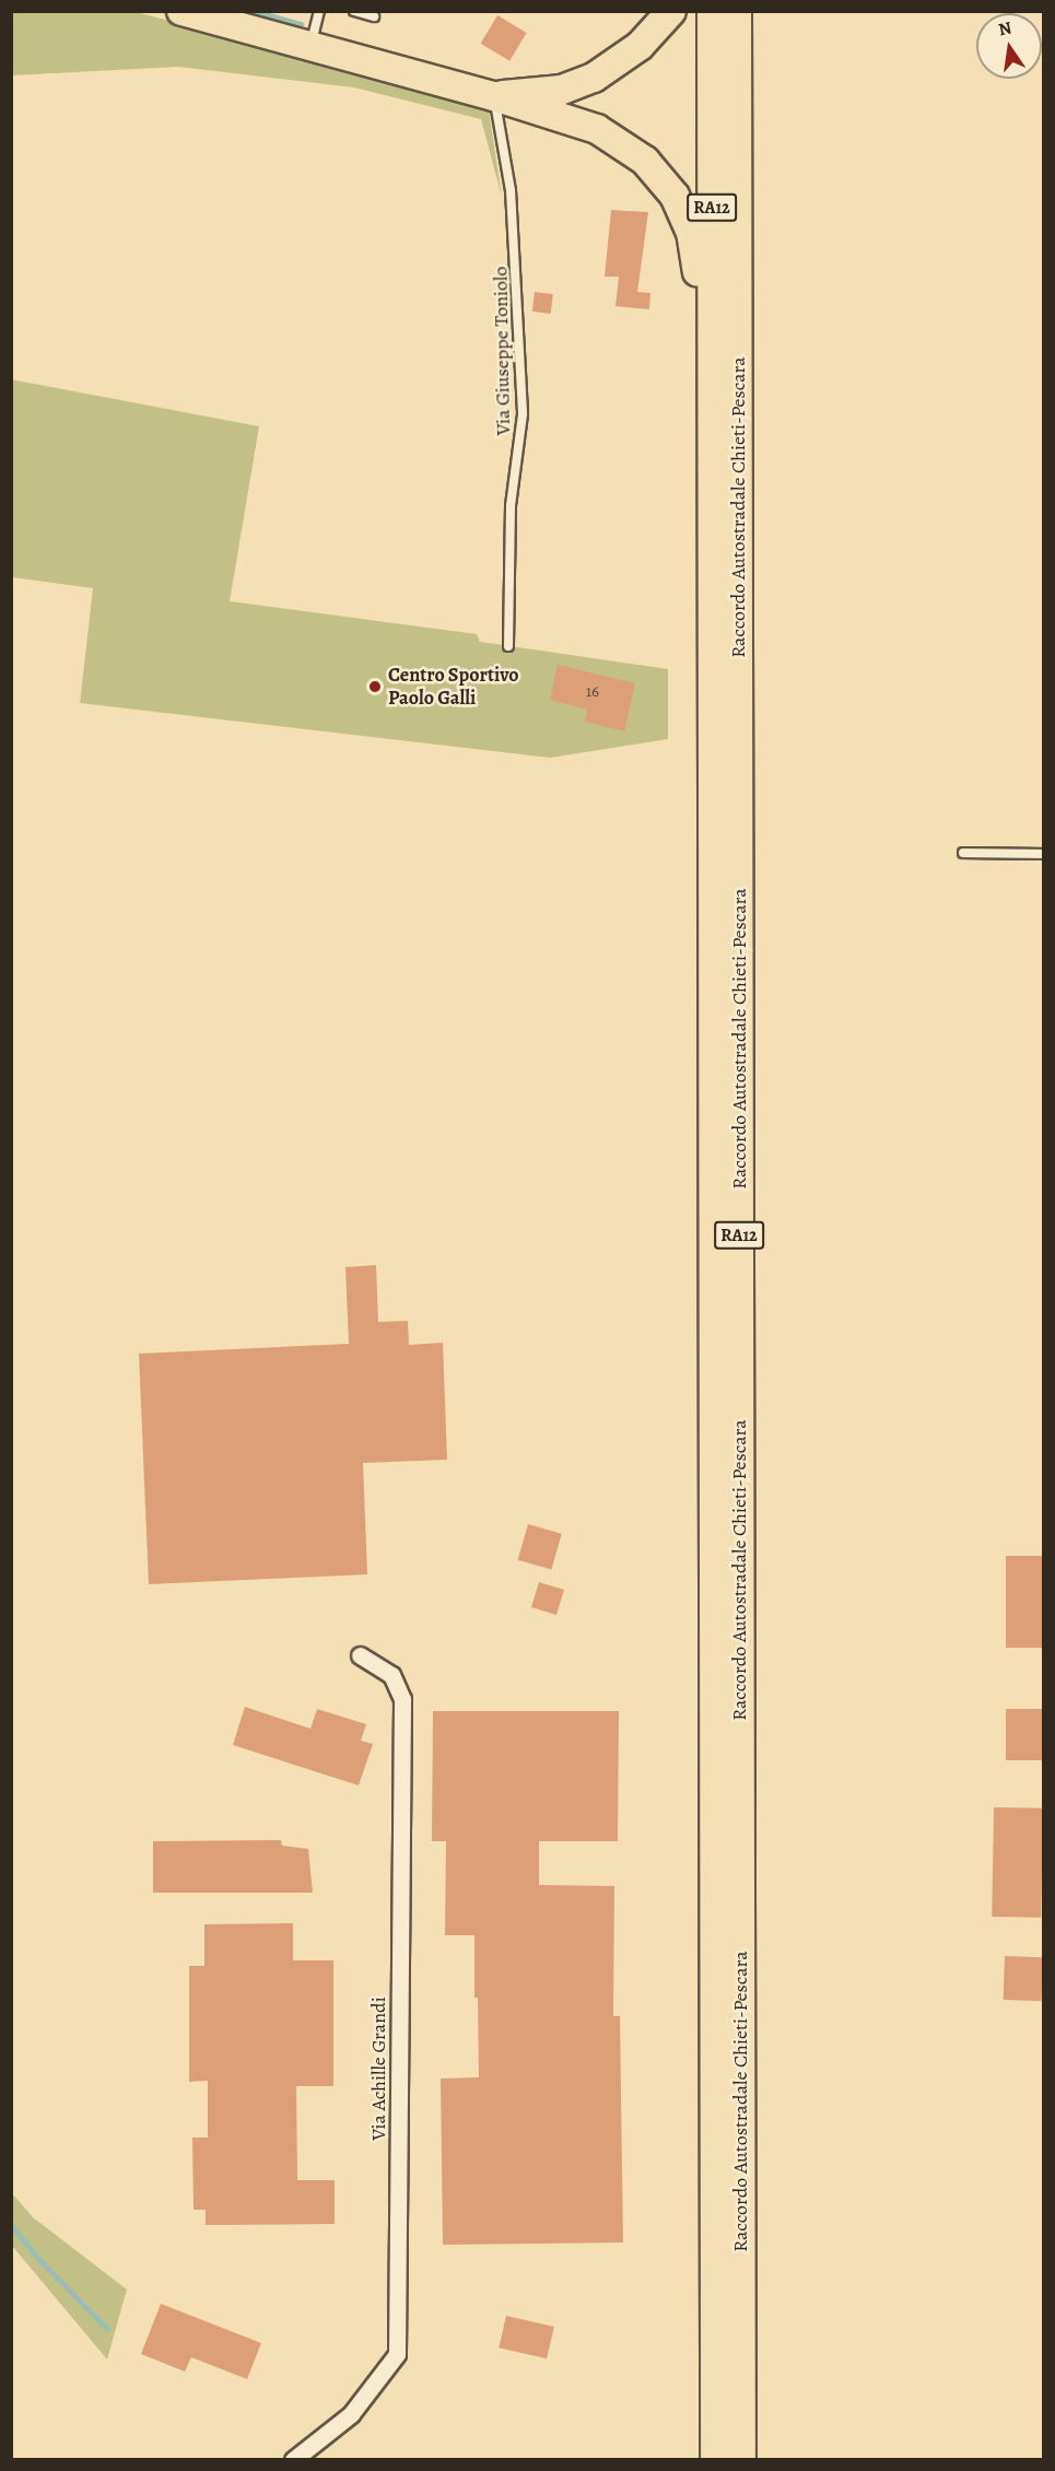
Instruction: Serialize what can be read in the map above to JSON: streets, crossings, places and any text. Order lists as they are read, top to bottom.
{
  "streets": {
    "highway": ["RA12", "Raccordo Autostradale Chieti-Pescara"],
    "street": ["Via Achille Grandi"],
    "lane": ["Via Giuseppe Toniolo"]
  },
  "places": ["Centro Sportivo Paolo Galli"],
  "house_numbers": ["16"],
  "north": "top"
}
